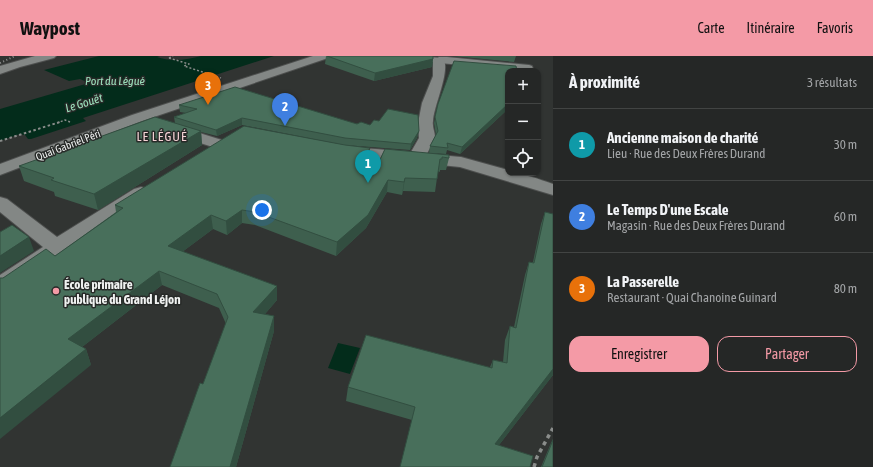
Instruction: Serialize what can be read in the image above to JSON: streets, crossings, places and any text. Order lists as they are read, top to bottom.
{
  "streets": {
    "street": ["Quai Gabriel Péri"]
  },
  "districts": ["LE LÉGUÉ"],
  "water": ["Port du Légué", "Le Gouët"],
  "places": ["École primaire publique du Grand Léjon"],
  "page": {
    "header": "Waypost",
    "nav": ["Carte", "Itinéraire", "Favoris"],
    "heading": ["À proximité", "3 résultats"],
    "map_buttons": ["+", "−"],
    "pins": ["3", "2", "1"],
    "list": [
      {
        "mark": "1",
        "name": "Ancienne maison de charité",
        "note": "Lieu · Rue des Deux Frères Durand",
        "value": "30 m"
      },
      {
        "mark": "2",
        "name": "Le Temps D'une Escale",
        "note": "Magasin · Rue des Deux Frères Durand",
        "value": "60 m"
      },
      {
        "mark": "3",
        "name": "La Passerelle",
        "note": "Restaurant · Quai Chanoine Guinard",
        "value": "80 m"
      }
    ],
    "buttons": ["Enregistrer", "Partager"]
  }
}
